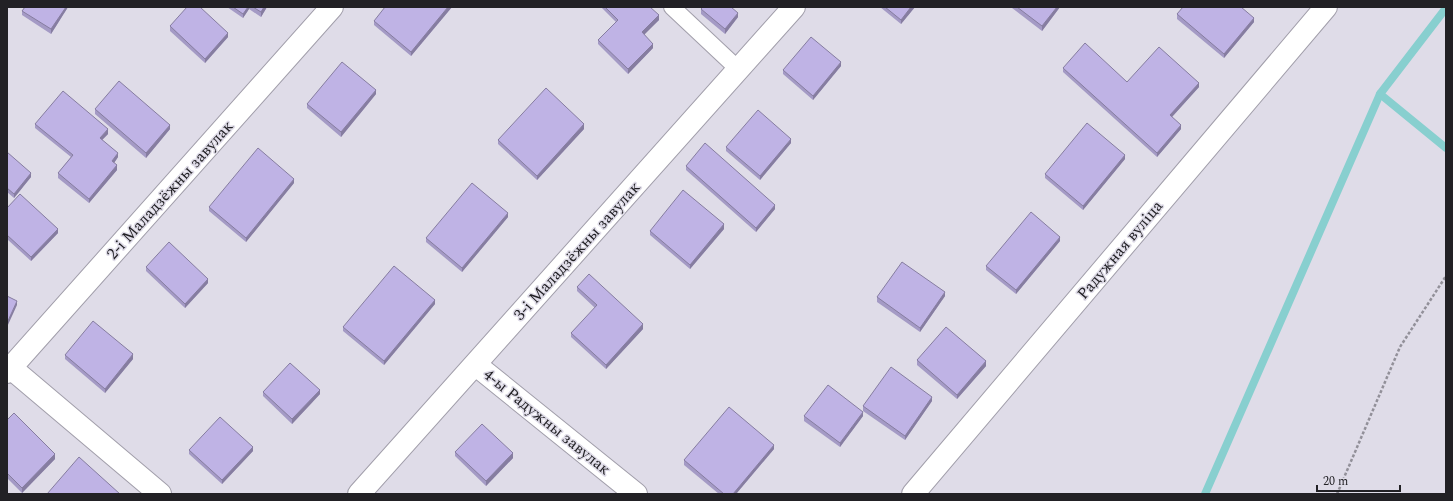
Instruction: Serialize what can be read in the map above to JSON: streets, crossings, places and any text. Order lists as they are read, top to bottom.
{
  "streets": {
    "street": [
      "2-і Маладзёжны завулак",
      "Радужная вуліца",
      "3-і Маладзёжны завулак",
      "4-ы Радужны завулак"
    ]
  },
  "crossings": [
    ["3-і Маладзёжны завулак", "4-ы Радужны завулак"]
  ],
  "scale_bar": "20 m"
}
